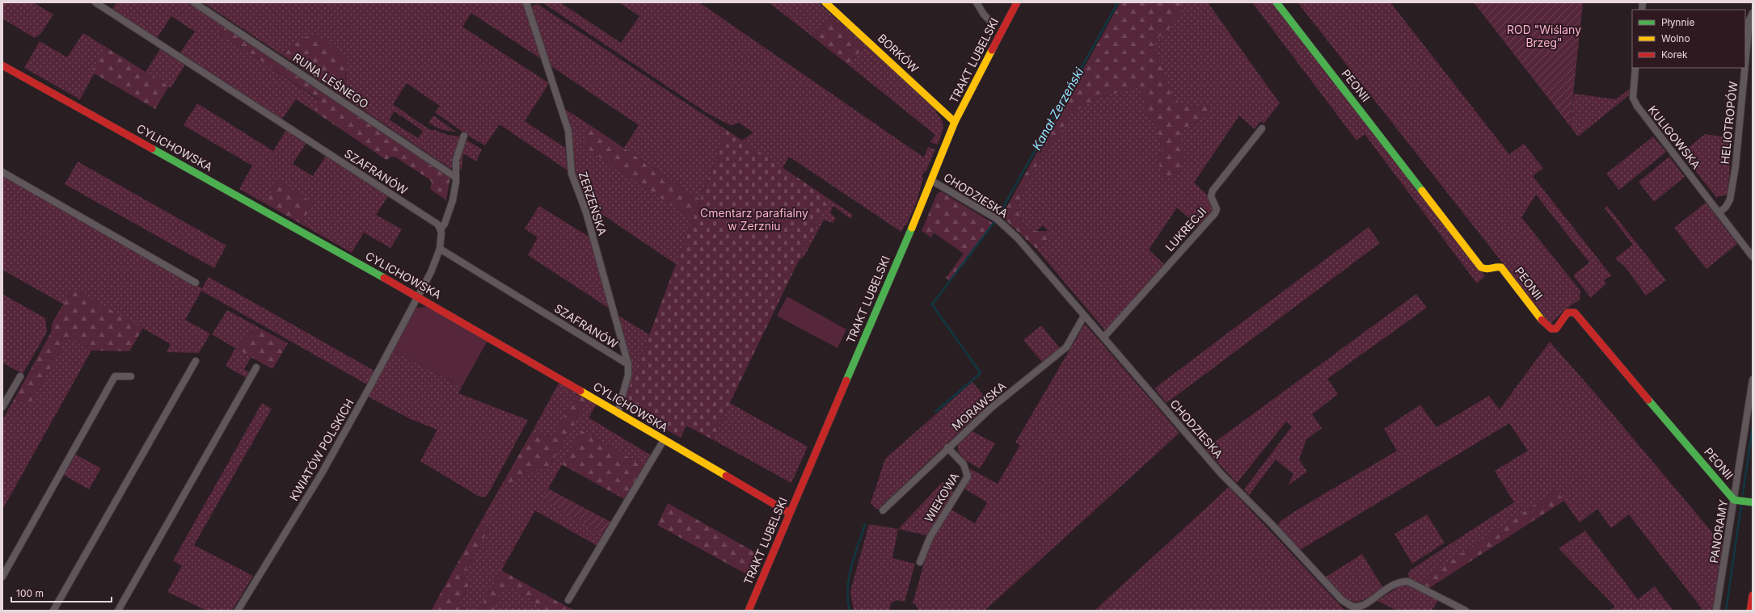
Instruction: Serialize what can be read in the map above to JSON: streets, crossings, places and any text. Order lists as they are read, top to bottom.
{
  "streets": {
    "street": [
      "BORKÓW",
      "TRAKT LUBELSKI",
      "RUNA LEŚNEGO",
      "PEONII",
      "HELIOTROPÓW",
      "KULIGOWSKA",
      "CYLICHOWSKA",
      "SZAFRANÓW",
      "CHODZIESKA",
      "ZERZEŃSKA",
      "LUKRECJI",
      "MORAWSKA",
      "KWIATÓW POLSKICH",
      "WIEKOWA",
      "PANORAMY"
    ]
  },
  "crossings": [
    ["BORKÓW", "TRAKT LUBELSKI"],
    ["TRAKT LUBELSKI", "CYLICHOWSKA"],
    ["TRAKT LUBELSKI", "CHODZIESKA"],
    ["PEONII", "PANORAMY"],
    ["HELIOTROPÓW", "KULIGOWSKA"],
    ["CYLICHOWSKA", "ZERZEŃSKA"],
    ["CYLICHOWSKA", "KWIATÓW POLSKICH"],
    ["SZAFRANÓW", "ZERZEŃSKA"],
    ["SZAFRANÓW", "KWIATÓW POLSKICH"],
    ["CHODZIESKA", "LUKRECJI"],
    ["CHODZIESKA", "MORAWSKA"],
    ["MORAWSKA", "WIEKOWA"]
  ],
  "water": ["Kanał Zerzeński"],
  "parks": ["ROD \"Wiślany Brzeg\"", "Cmentarz parafialny w Zerzniu"],
  "legend": ["Płynnie", "Wolno", "Korek"],
  "scale_bar": "100 m"
}
